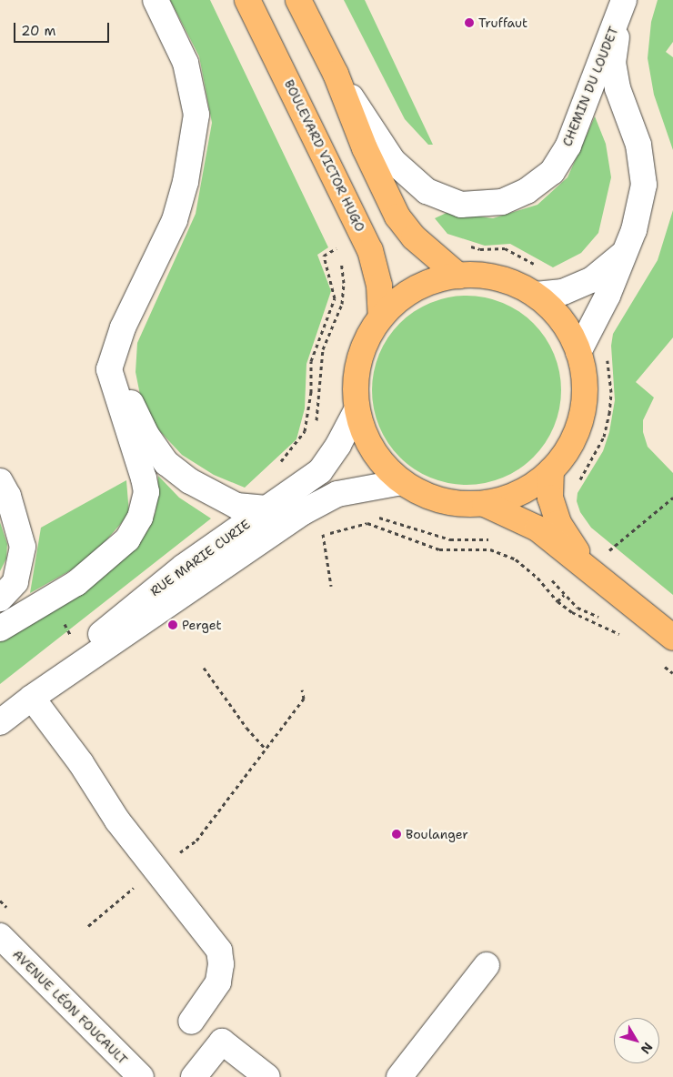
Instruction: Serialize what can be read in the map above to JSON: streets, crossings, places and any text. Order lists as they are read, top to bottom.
{
  "streets": {
    "main road": ["BOULEVARD VICTOR HUGO"],
    "street": ["CHEMIN DU LOUDET", "RUE MARIE CURIE", "AVENUE LÉON FOUCAULT"]
  },
  "places": ["Truffaut", "Perget", "Boulanger"],
  "scale_bar": "20 m",
  "north": "bottom right"
}
